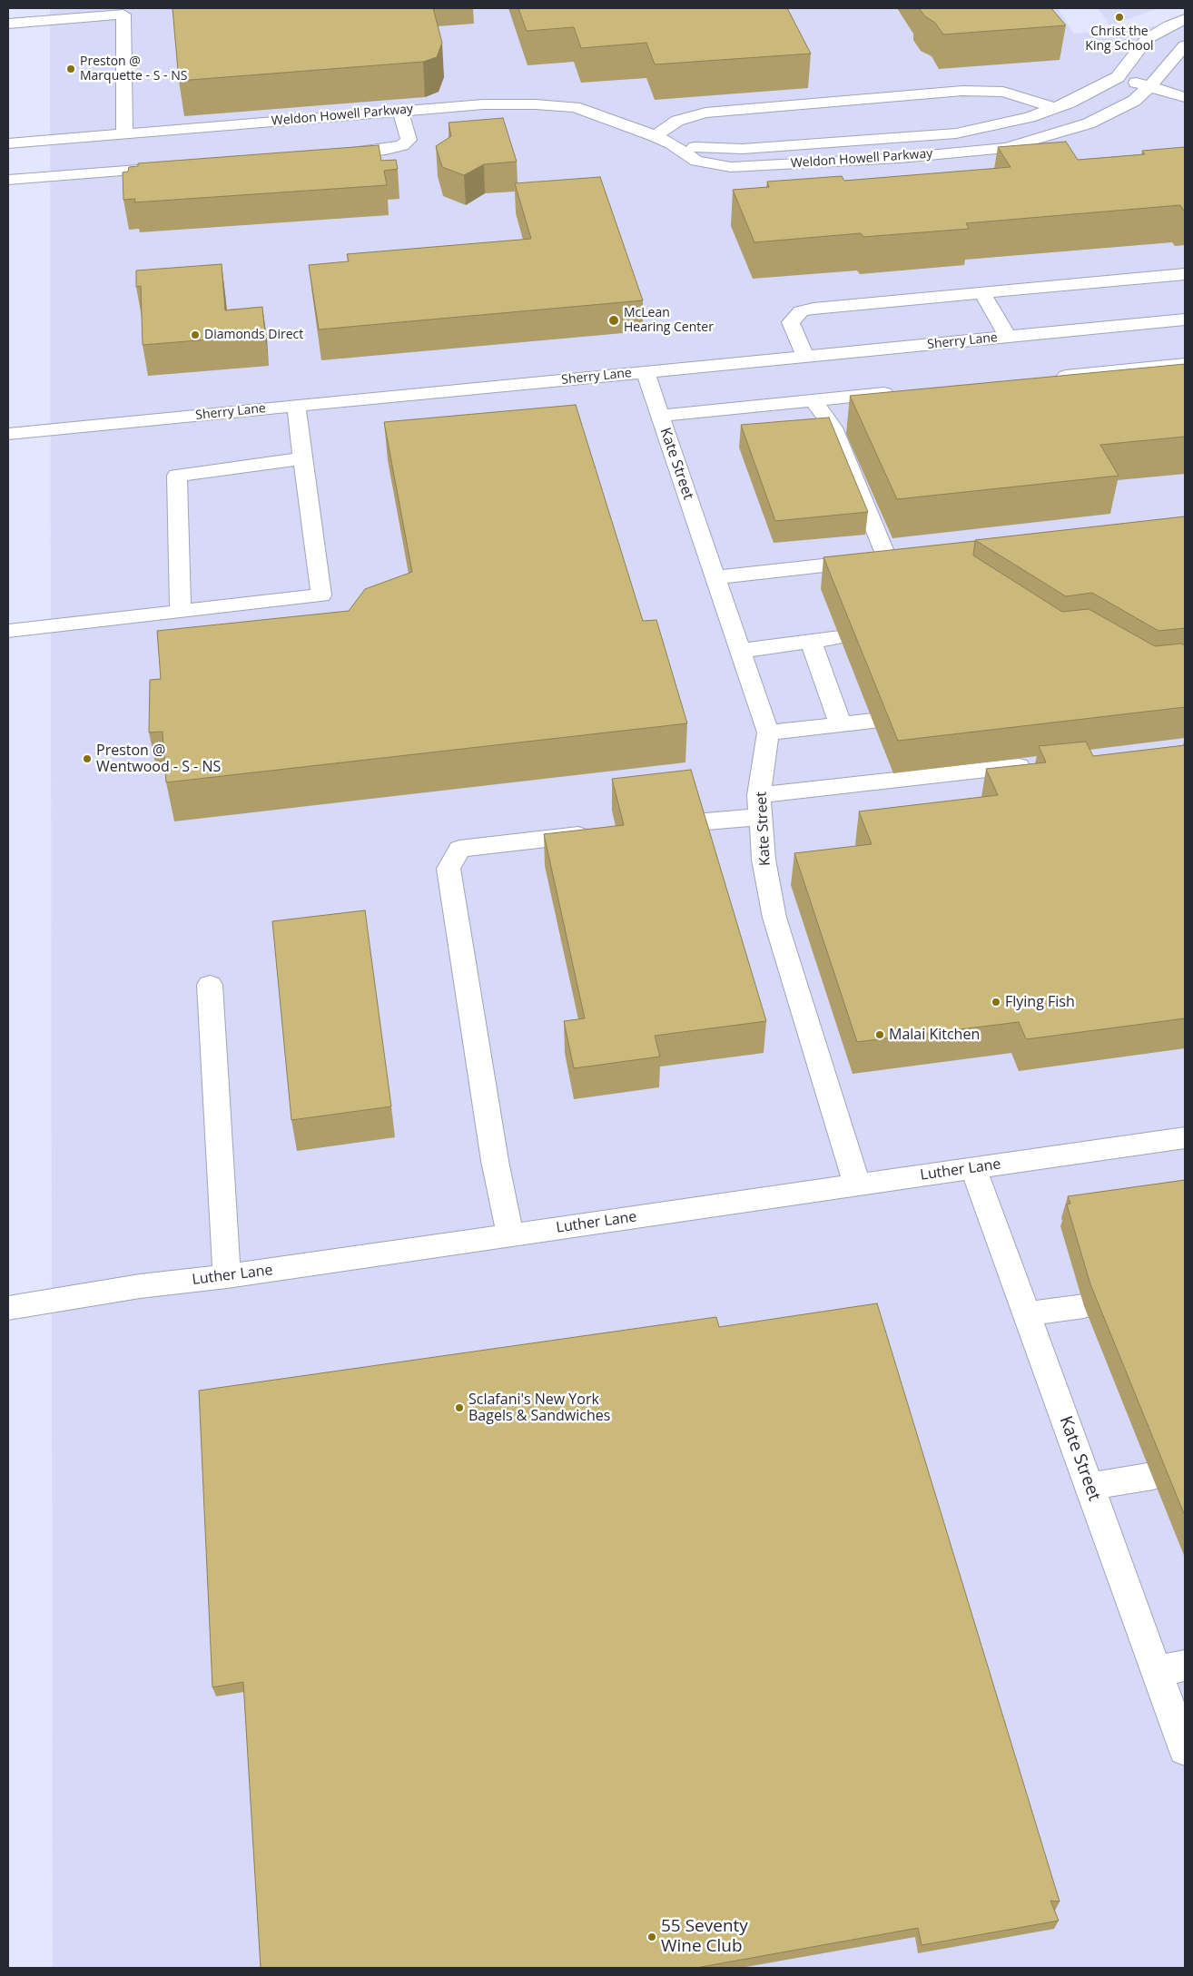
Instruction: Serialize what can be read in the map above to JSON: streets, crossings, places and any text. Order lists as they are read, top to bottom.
{
  "streets": {
    "street": [
      "Weldon Howell Parkway",
      "Sherry Lane",
      "Kate Street",
      "Luther Lane"
    ]
  },
  "crossings": [
    ["Sherry Lane", "Kate Street"],
    ["Kate Street", "Luther Lane"]
  ],
  "places": [
    "Christ the King School",
    "Preston @ Marquette - S - NS",
    "McLean Hearing Center",
    "Diamonds Direct",
    "Preston @ Wentwood - S - NS",
    "Flying Fish",
    "Malai Kitchen",
    "Sclafani's New York Bagels & Sandwiches",
    "55 Seventy Wine Club"
  ]
}
